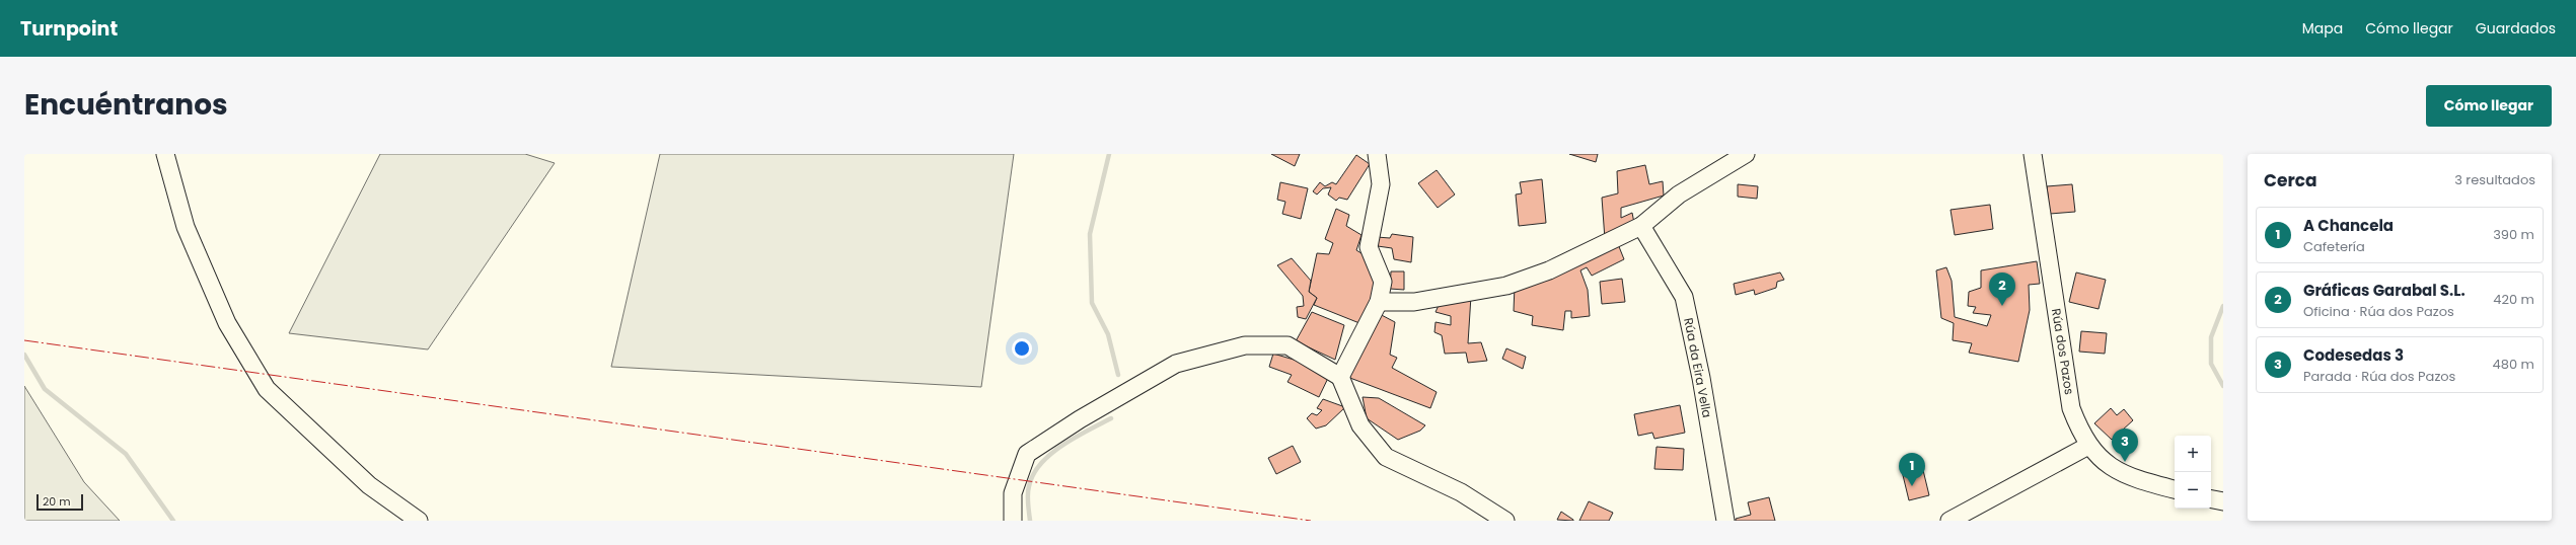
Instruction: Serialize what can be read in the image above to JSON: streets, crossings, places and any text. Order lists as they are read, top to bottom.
{
  "streets": {
    "street": ["Rúa dos Pazos", "Rúa da Eira Vella"]
  },
  "scale_bar": "20 m",
  "page": {
    "header": "Turnpoint",
    "nav": ["Mapa", "Cómo llegar", "Guardados"],
    "title": "Encuéntranos",
    "buttons": "Cómo llegar",
    "heading": ["Cerca", "3 resultados"],
    "list": [
      {
        "mark": "1",
        "name": "A Chancela",
        "note": "Cafetería",
        "value": "390 m"
      },
      {
        "mark": "2",
        "name": "Gráficas Garabal S.L.",
        "note": "Oficina · Rúa dos Pazos",
        "value": "420 m"
      },
      {
        "mark": "3",
        "name": "Codesedas 3",
        "note": "Parada · Rúa dos Pazos",
        "value": "480 m"
      }
    ],
    "pins": ["2", "3", "1"],
    "map_buttons": ["+", "−"],
    "scale": "20 m"
  }
}
